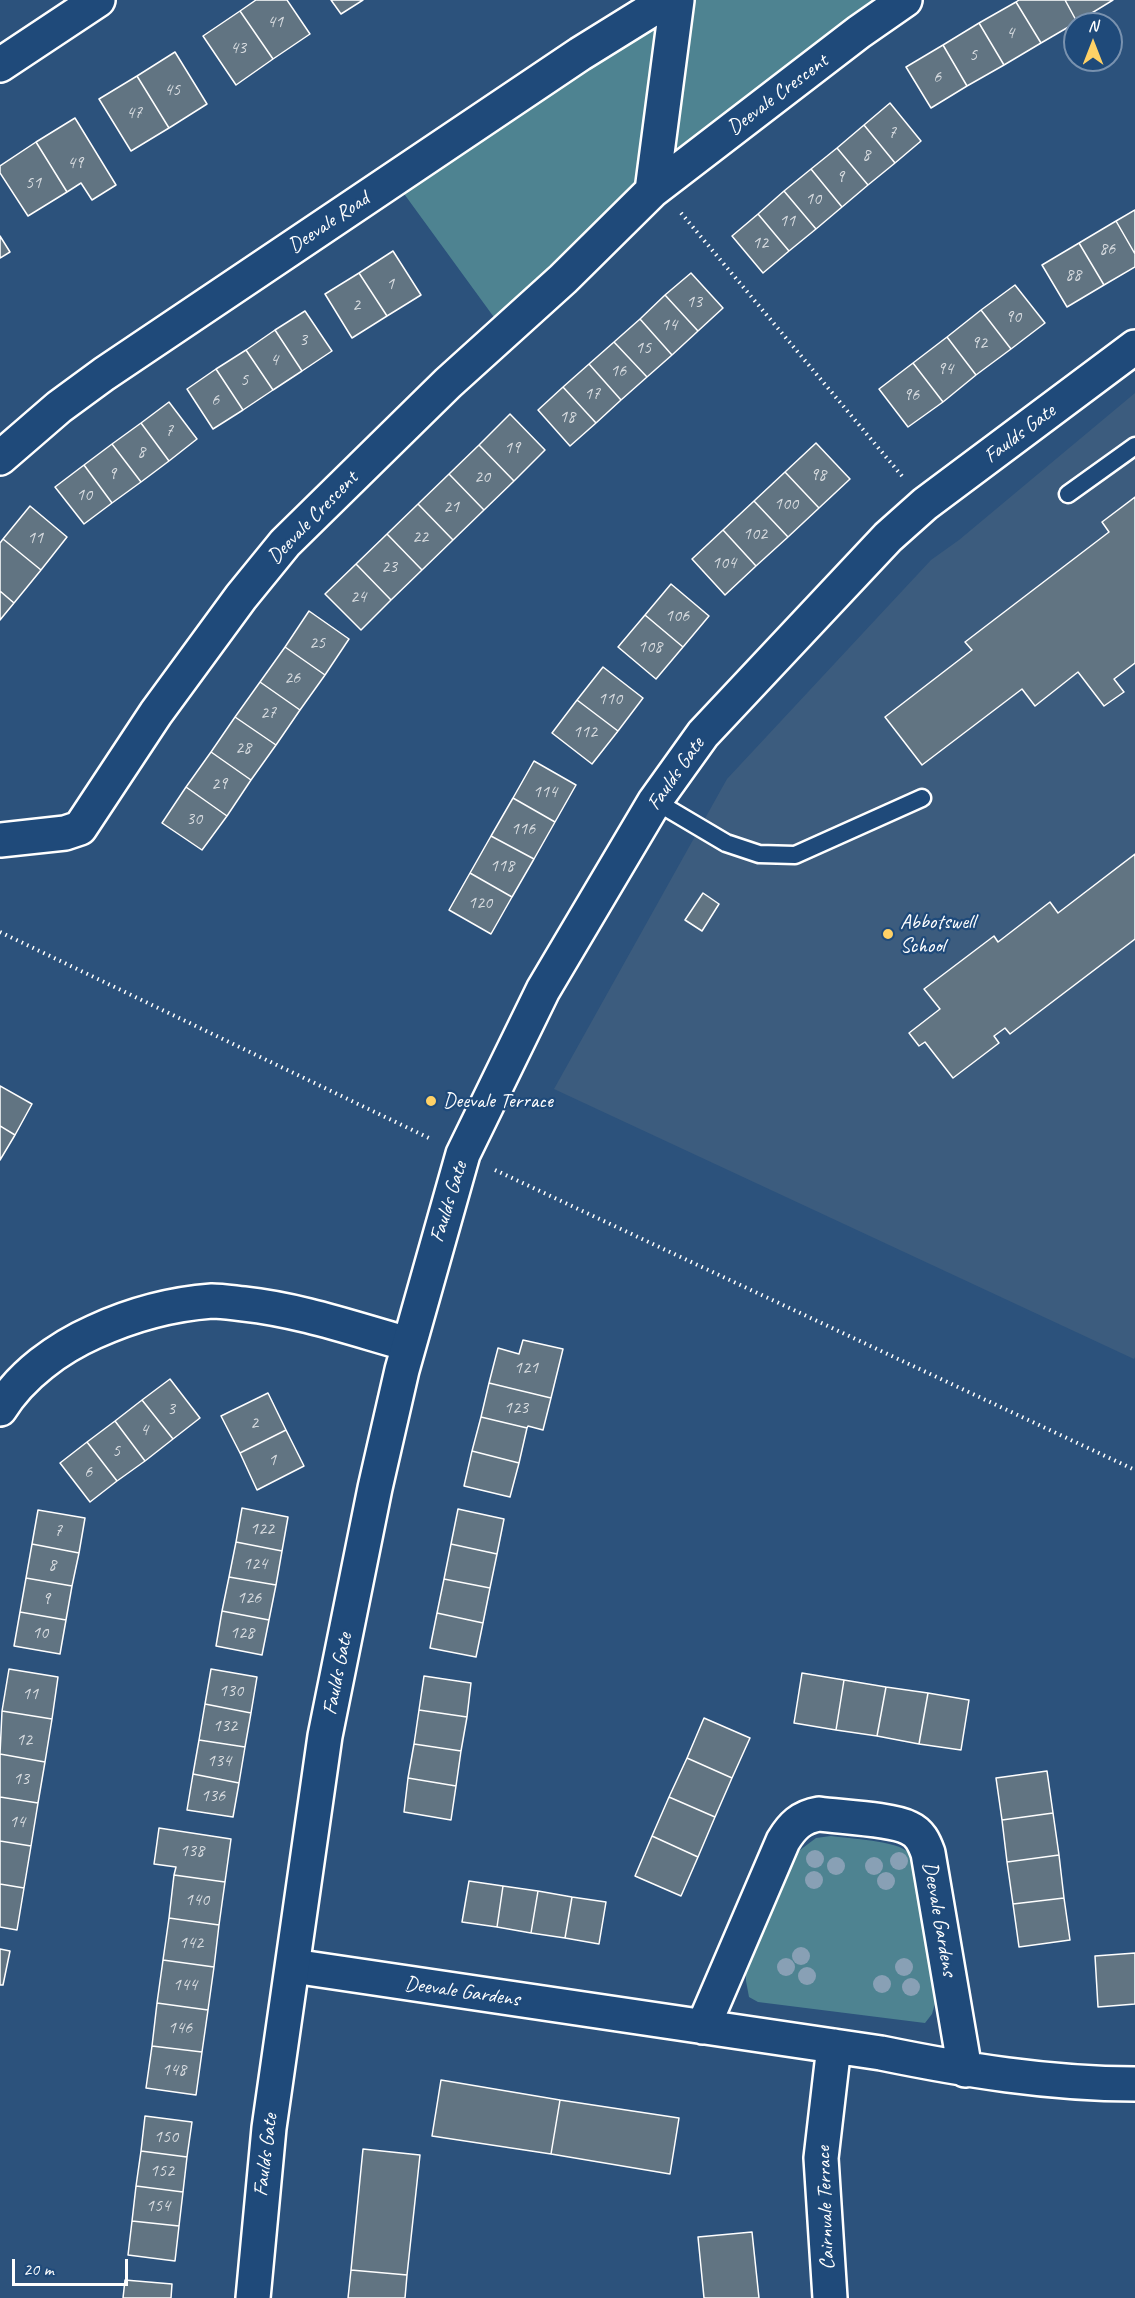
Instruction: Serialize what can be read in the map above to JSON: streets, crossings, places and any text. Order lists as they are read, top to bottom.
{
  "streets": {
    "street": [
      "Deevale Crescent",
      "Deevale Road",
      "Faulds Gate",
      "Deevale Gardens",
      "Cairnvale Terrace"
    ]
  },
  "crossings": [
    ["Faulds Gate", "Deevale Gardens"],
    ["Deevale Gardens", "Cairnvale Terrace"]
  ],
  "places": ["Abbotswell School", "Deevale Terrace"],
  "house_numbers": [
    "41",
    "4",
    "43",
    "5",
    "6",
    "45",
    "47",
    "7",
    "8",
    "49",
    "9",
    "51",
    "10",
    "11",
    "12",
    "86",
    "88",
    "1",
    "13",
    "2",
    "90",
    "14",
    "3",
    "92",
    "15",
    "4",
    "94",
    "16",
    "5",
    "17",
    "96",
    "6",
    "18",
    "7",
    "19",
    "8",
    "9",
    "98",
    "20",
    "10",
    "100",
    "21",
    "102",
    "22",
    "11",
    "104",
    "23",
    "24",
    "106",
    "25",
    "108",
    "26",
    "110",
    "27",
    "112",
    "28",
    "29",
    "114",
    "30",
    "116",
    "118",
    "120",
    "121",
    "123",
    "3",
    "2",
    "4",
    "5",
    "1",
    "6",
    "122",
    "7",
    "124",
    "8",
    "126",
    "9",
    "10",
    "128",
    "130",
    "11",
    "132",
    "12",
    "134",
    "13",
    "136",
    "14",
    "138",
    "140",
    "142",
    "144",
    "146",
    "148",
    "150",
    "152",
    "154"
  ],
  "scale_bar": "20 m",
  "north": "top"
}
